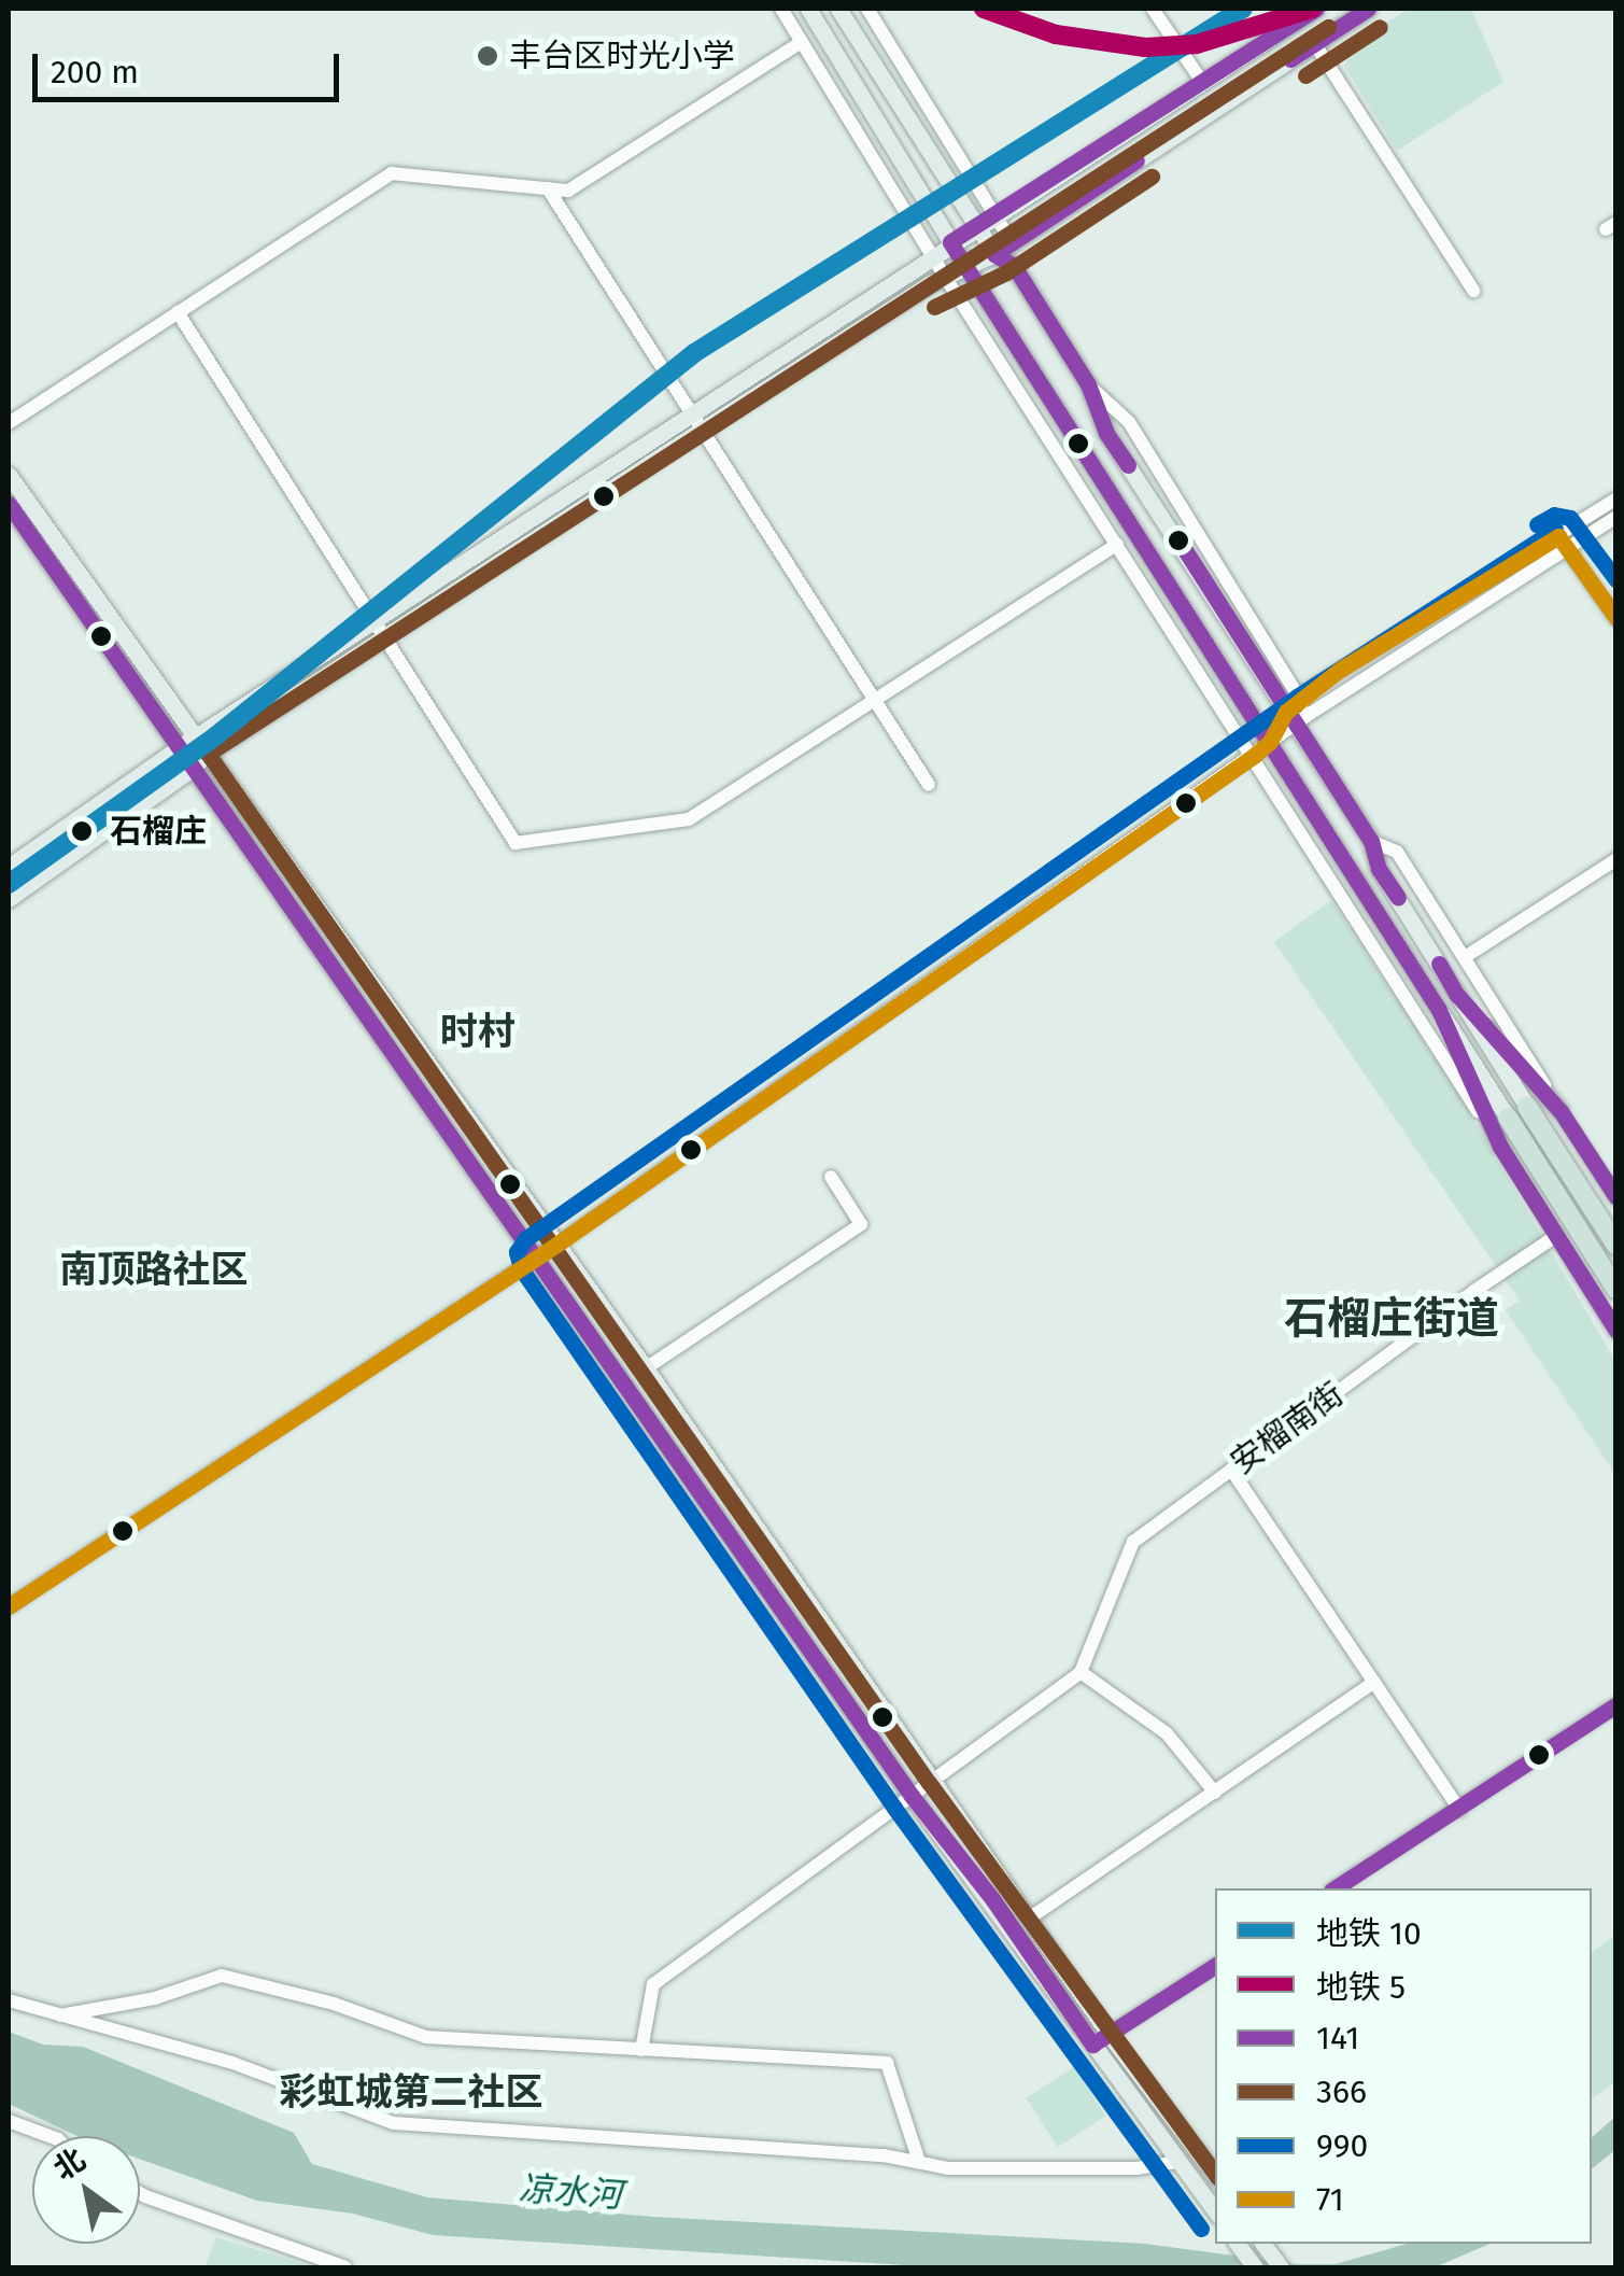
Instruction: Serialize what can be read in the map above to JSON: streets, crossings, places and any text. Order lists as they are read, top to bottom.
{
  "streets": {
    "street": ["安榴南街"]
  },
  "districts": [
    "时村",
    "南顶路社区",
    "石榴庄街道",
    "彩虹城第二社区"
  ],
  "water": ["凉水河"],
  "places": ["丰台区时光小学", "石榴庄"],
  "lines": [
    "metro line 10",
    "metro line 5",
    "transit line 141",
    "transit line 366",
    "transit line 990",
    "transit line 71"
  ],
  "legend": [
    "地铁 10",
    "地铁 5",
    "141",
    "366",
    "990",
    "71"
  ],
  "scale_bar": "200 m",
  "north": "top left"
}
